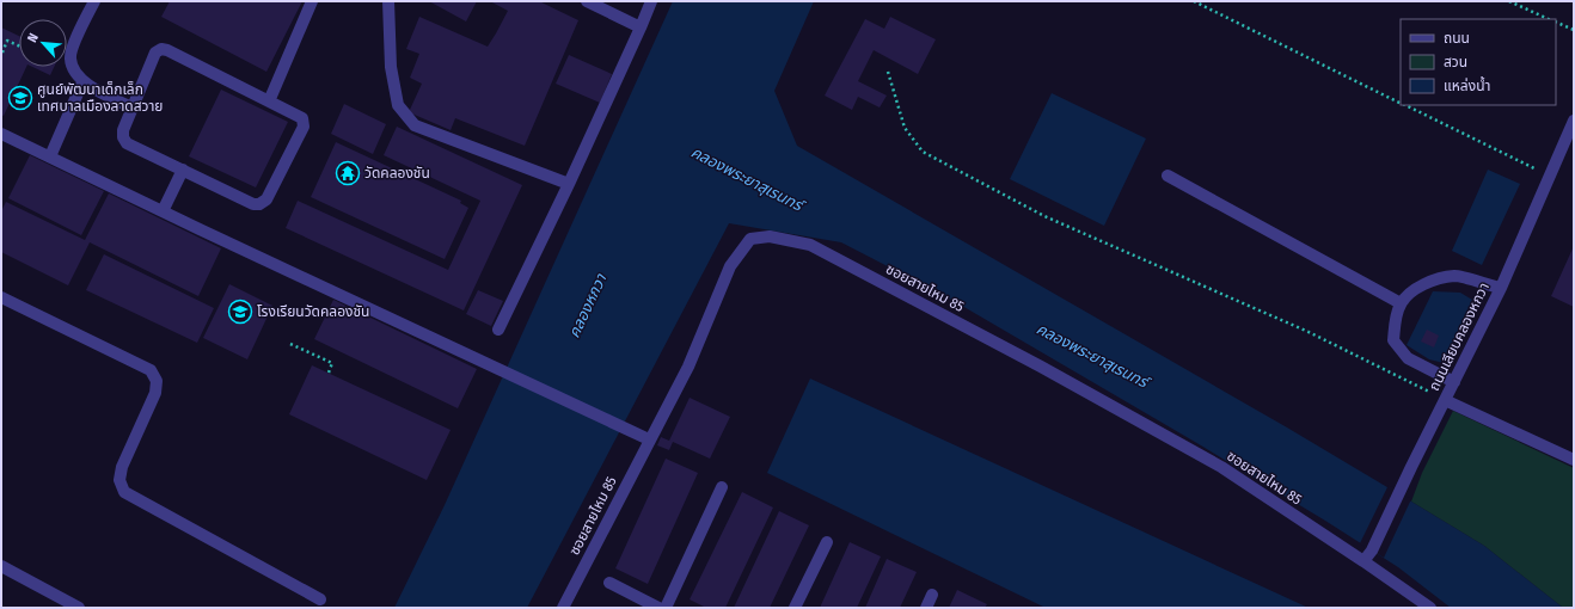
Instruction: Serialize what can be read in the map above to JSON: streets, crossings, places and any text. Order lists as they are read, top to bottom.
{
  "streets": {
    "street": ["ซอยสายไหม 85", "ถนนเลียบคลองหกวา"]
  },
  "crossings": [
    ["ซอยสายไหม 85", "ถนนเลียบคลองหกวา"]
  ],
  "water": ["คลองพระยาสุเรนทร์", "คลองหกวา"],
  "places": {
    "school or university": ["ศูนย์พัฒนาเด็กเล็ก เทศบาลเมืองลาดสวาย", "โรงเรียนวัดคลองชัน"],
    "temple": ["วัดคลองชัน"]
  },
  "legend": ["ถนน", "สวน", "แหล่งน้ำ"],
  "north": "top left"
}
